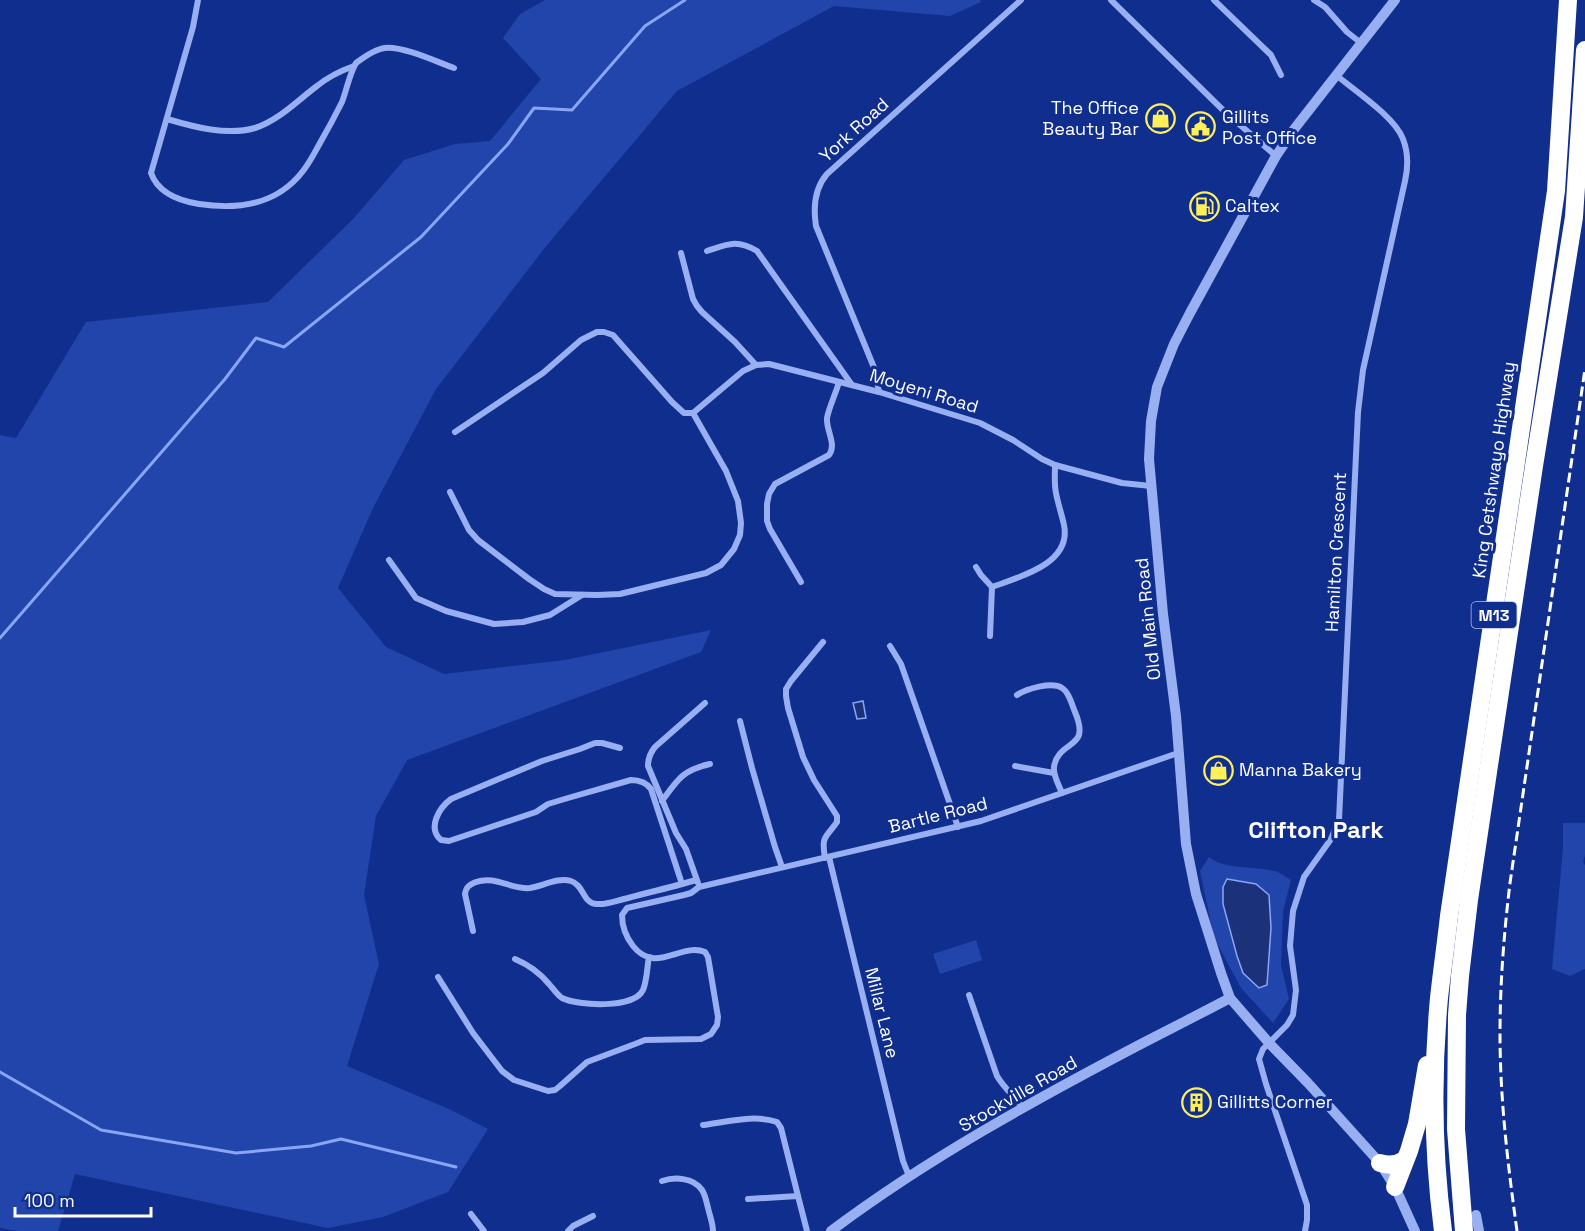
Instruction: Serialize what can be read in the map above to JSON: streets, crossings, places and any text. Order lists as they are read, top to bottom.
{
  "streets": {
    "highway": ["King Cetshwayo Highway", "M13"],
    "street": [
      "York Road",
      "Moyeni Road",
      "Hamilton Crescent",
      "Old Main Road",
      "Bartle Road",
      "Millar Lane",
      "Stockville Road"
    ]
  },
  "crossings": [
    ["York Road", "Moyeni Road"],
    ["Moyeni Road", "Old Main Road"],
    ["Hamilton Crescent", "Old Main Road"],
    ["Old Main Road", "Bartle Road"],
    ["Old Main Road", "Stockville Road"],
    ["Bartle Road", "Millar Lane"],
    ["Millar Lane", "Stockville Road"]
  ],
  "districts": ["Clifton Park"],
  "places": {
    "shop": ["The Office Beauty Bar", "Manna Bakery"],
    "public building": ["Gillits Post Office"],
    "fuel station": ["Caltex"],
    "building": ["Gillitts Corner"]
  },
  "scale_bar": "100 m"
}
